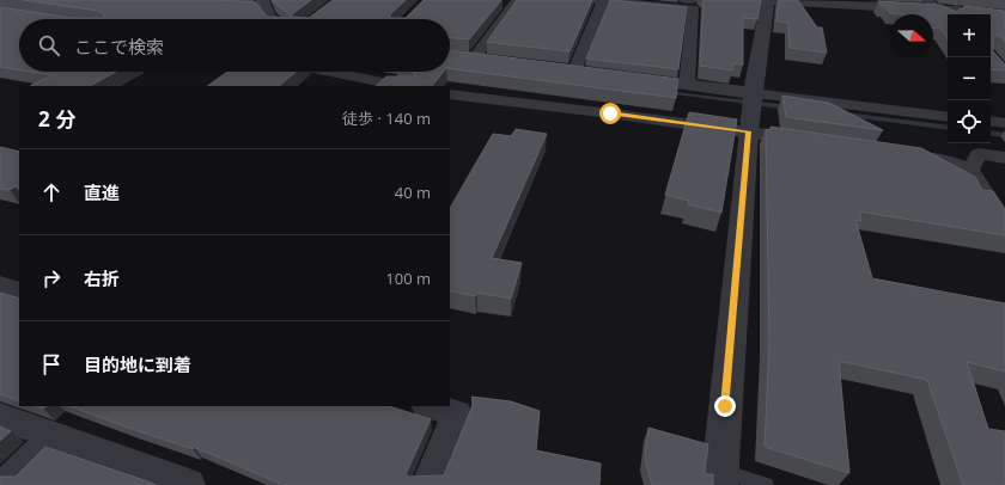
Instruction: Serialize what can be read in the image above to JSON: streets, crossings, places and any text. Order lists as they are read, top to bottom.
{
  "north": "right",
  "page": {
    "map_buttons": ["+", "−"],
    "search": "ここで検索",
    "heading": ["2 分", "徒歩 · 140 m"],
    "list": [
      ["直進", "40 m"],
      ["右折", "100 m"],
      "目的地に到着"
    ]
  }
}
